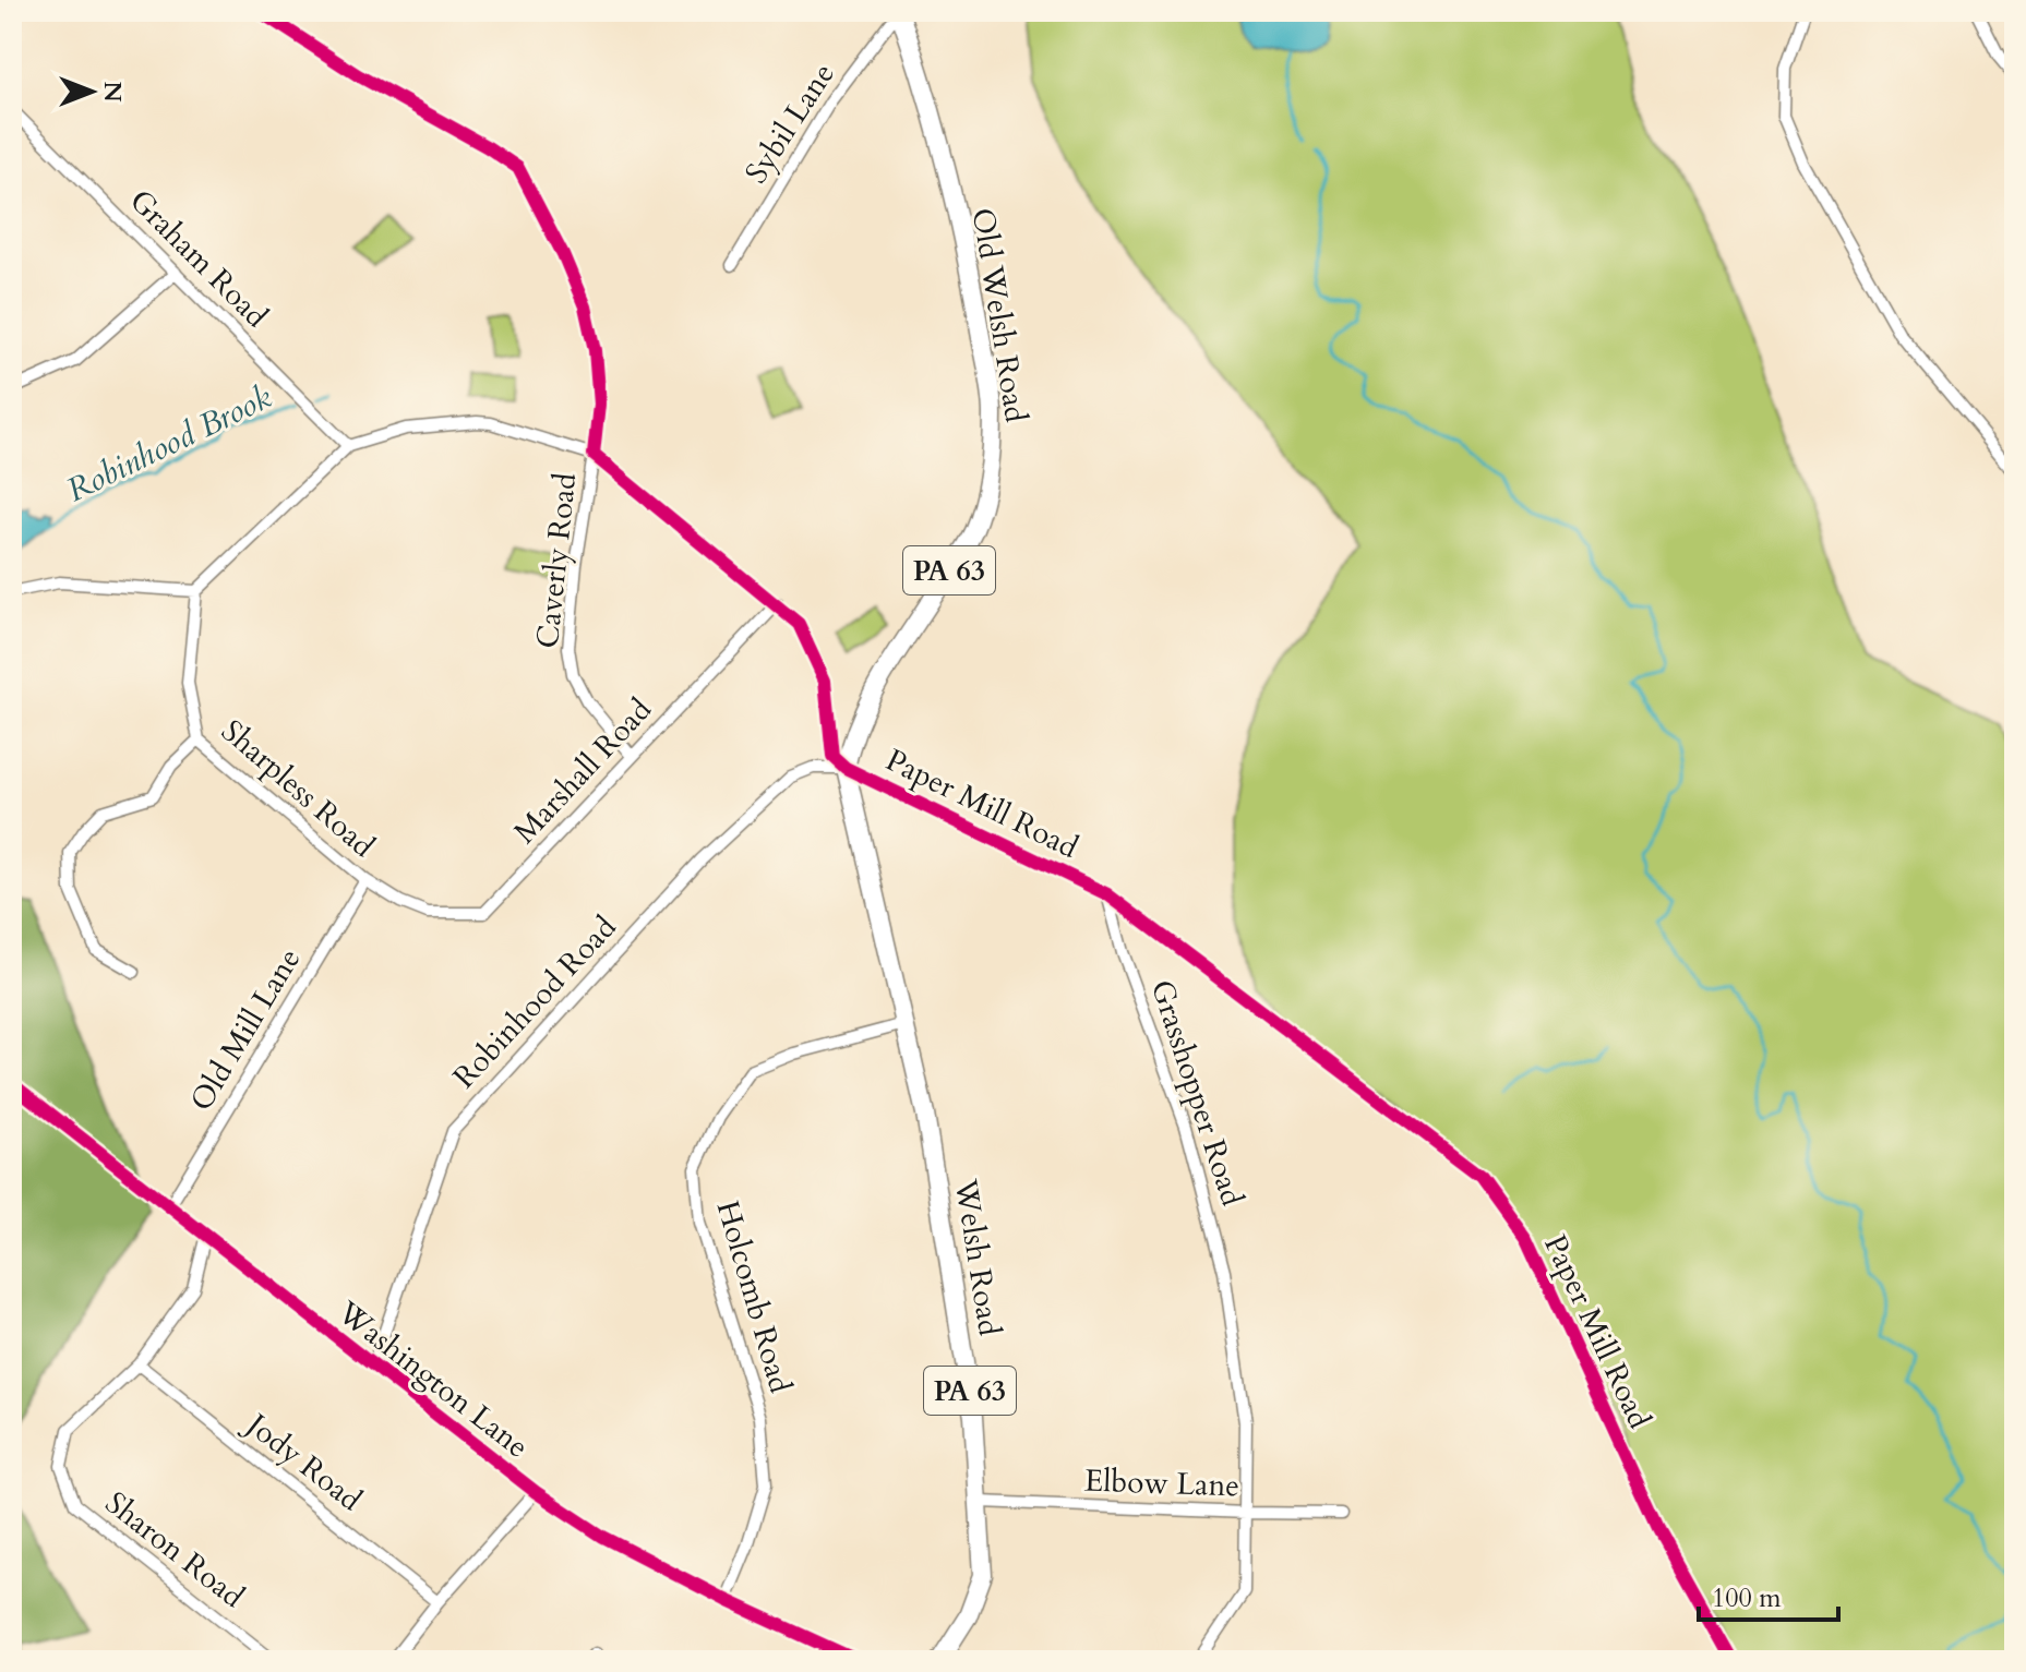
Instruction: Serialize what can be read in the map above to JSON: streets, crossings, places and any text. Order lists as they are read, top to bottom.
{
  "streets": {
    "main road": ["Old Welsh Road", "PA 63", "Welsh Road"],
    "street": [
      "Sybil Lane",
      "Graham Road",
      "Caverly Road",
      "Marshall Road",
      "Sharpless Road",
      "Paper Mill Road",
      "Robinhood Road",
      "Old Mill Lane",
      "Grasshopper Road",
      "Holcomb Road",
      "Washington Lane",
      "Jody Road",
      "Elbow Lane",
      "Sharon Road"
    ]
  },
  "crossings": [
    ["Sybil Lane", "Old Welsh Road"],
    ["Old Welsh Road", "Paper Mill Road"],
    ["Old Welsh Road", "Robinhood Road"],
    ["Old Welsh Road", "Welsh Road"],
    ["Old Welsh Road", "Holcomb Road"],
    ["Caverly Road", "Marshall Road"],
    ["Caverly Road", "Paper Mill Road"],
    ["Marshall Road", "Sharpless Road"],
    ["Marshall Road", "Paper Mill Road"],
    ["Sharpless Road", "Old Mill Lane"],
    ["Paper Mill Road", "Robinhood Road"],
    ["Paper Mill Road", "Grasshopper Road"],
    ["Robinhood Road", "Washington Lane"],
    ["Old Mill Lane", "Washington Lane"],
    ["Grasshopper Road", "Elbow Lane"],
    ["Welsh Road", "Elbow Lane"],
    ["Holcomb Road", "Washington Lane"],
    ["Jody Road", "Sharon Road"]
  ],
  "water": ["Robinhood Brook"],
  "scale_bar": "100 m",
  "north": "right"
}
